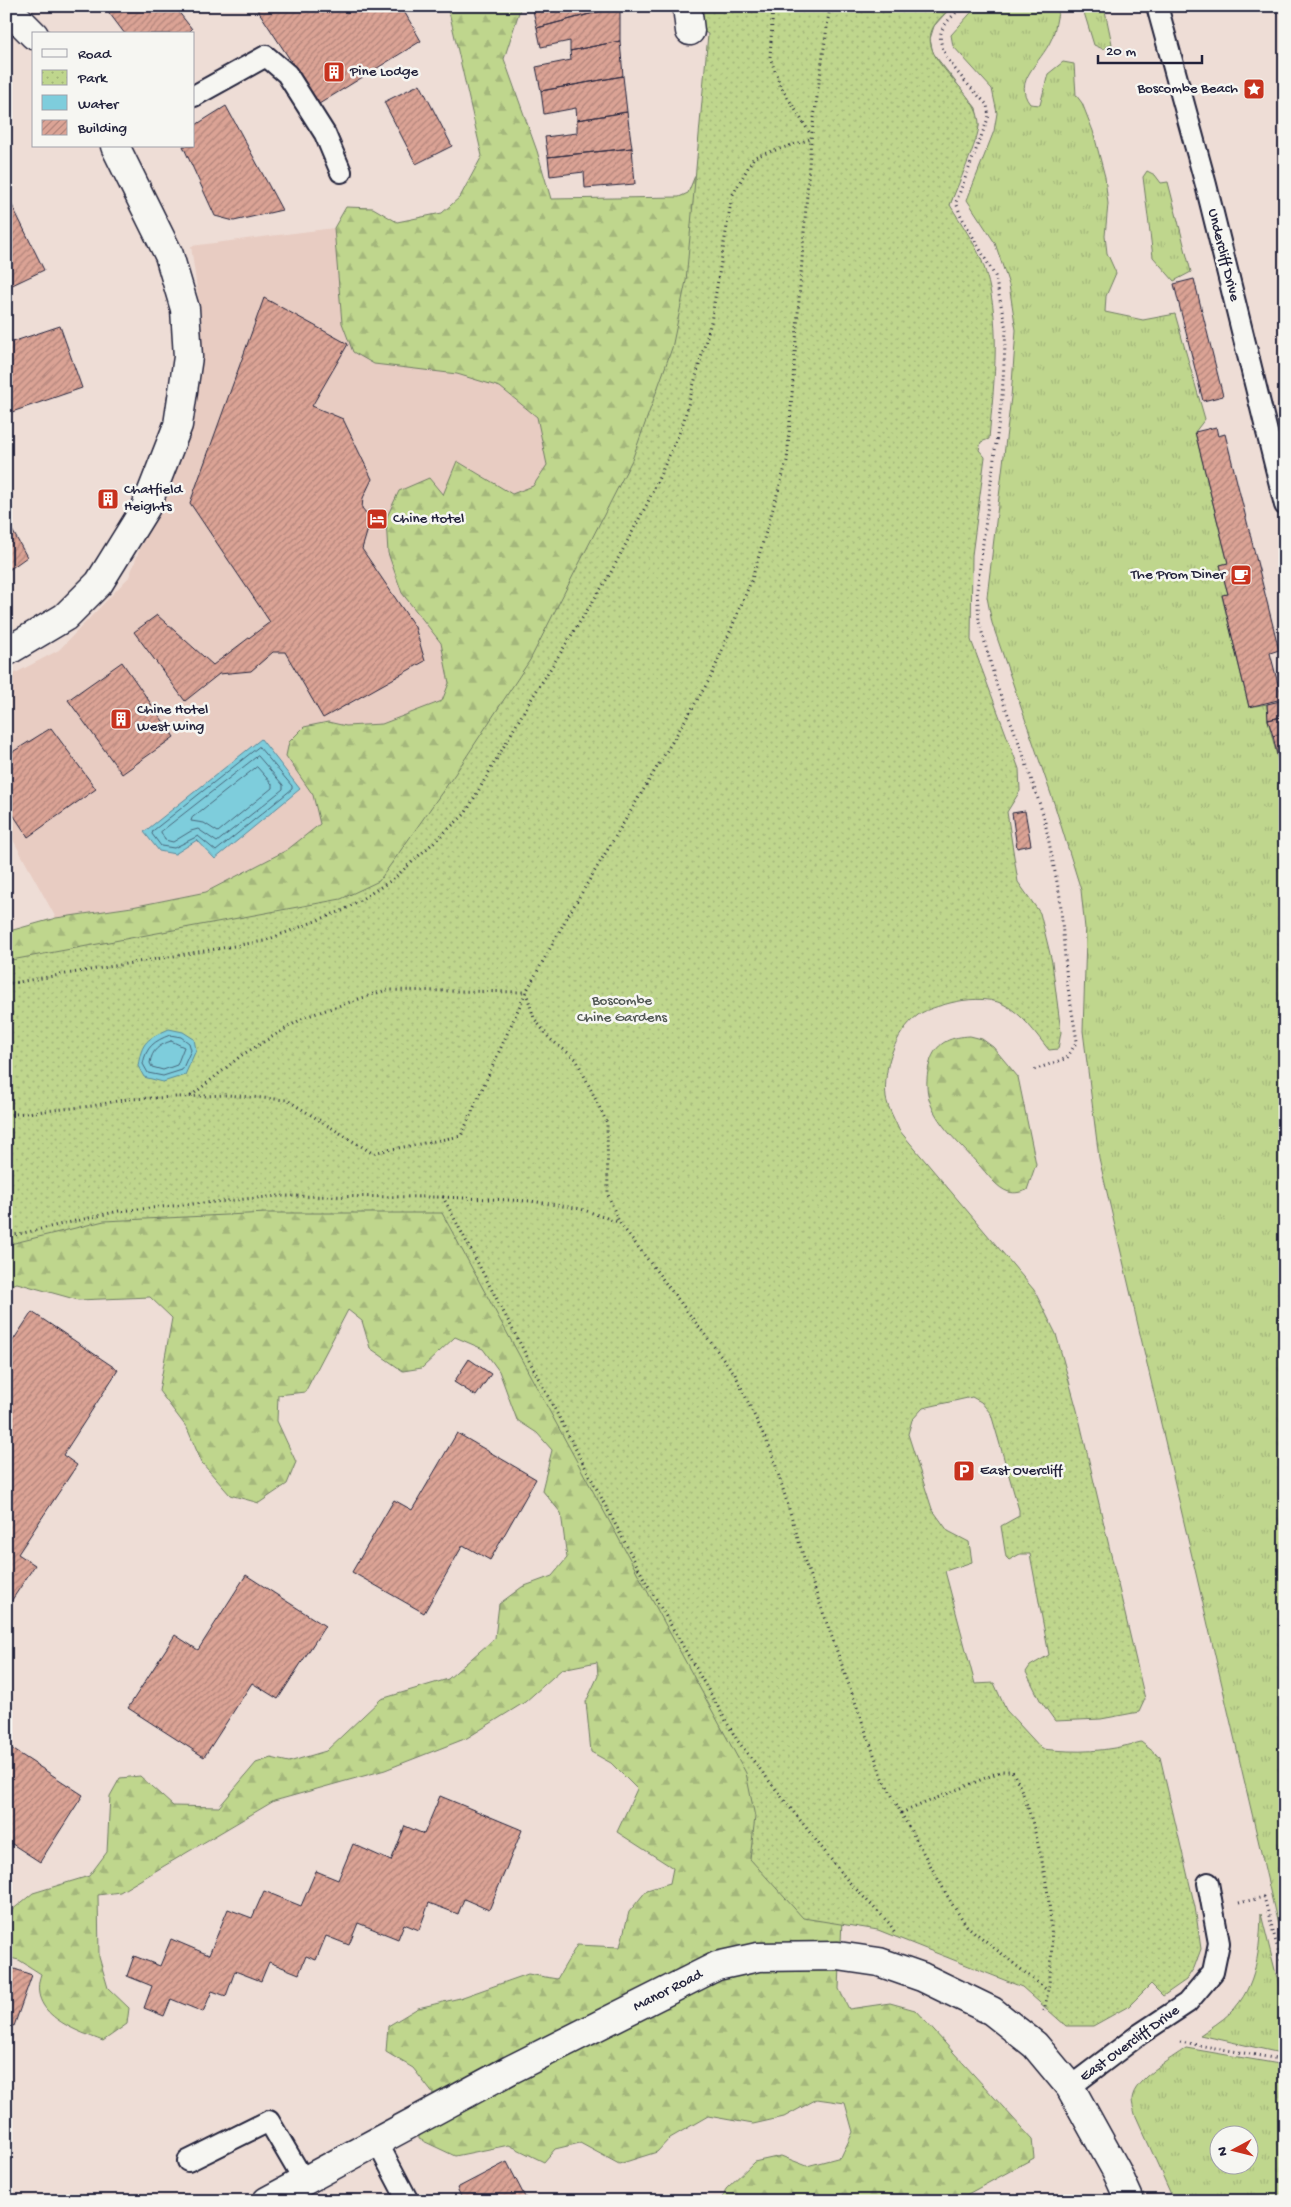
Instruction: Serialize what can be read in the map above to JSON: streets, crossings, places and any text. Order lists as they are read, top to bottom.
{
  "streets": {
    "street": ["Manor Road", "East Overcliff Drive"],
    "lane": ["Undercliff Drive"]
  },
  "crossings": [
    ["Manor Road", "East Overcliff Drive"]
  ],
  "parks": ["Boscombe Chine Gardens"],
  "places": {
    "building": ["Pine Lodge", "Chatfield Heights", "Chine Hotel West Wing"],
    "place": ["Boscombe Beach"],
    "hotel": ["Chine Hotel"],
    "cafe": ["The Prom Diner"],
    "parking": ["East Overcliff"]
  },
  "legend": [
    "Road",
    "Park",
    "Water",
    "Building"
  ],
  "scale_bar": "20 m",
  "north": "left"
}
